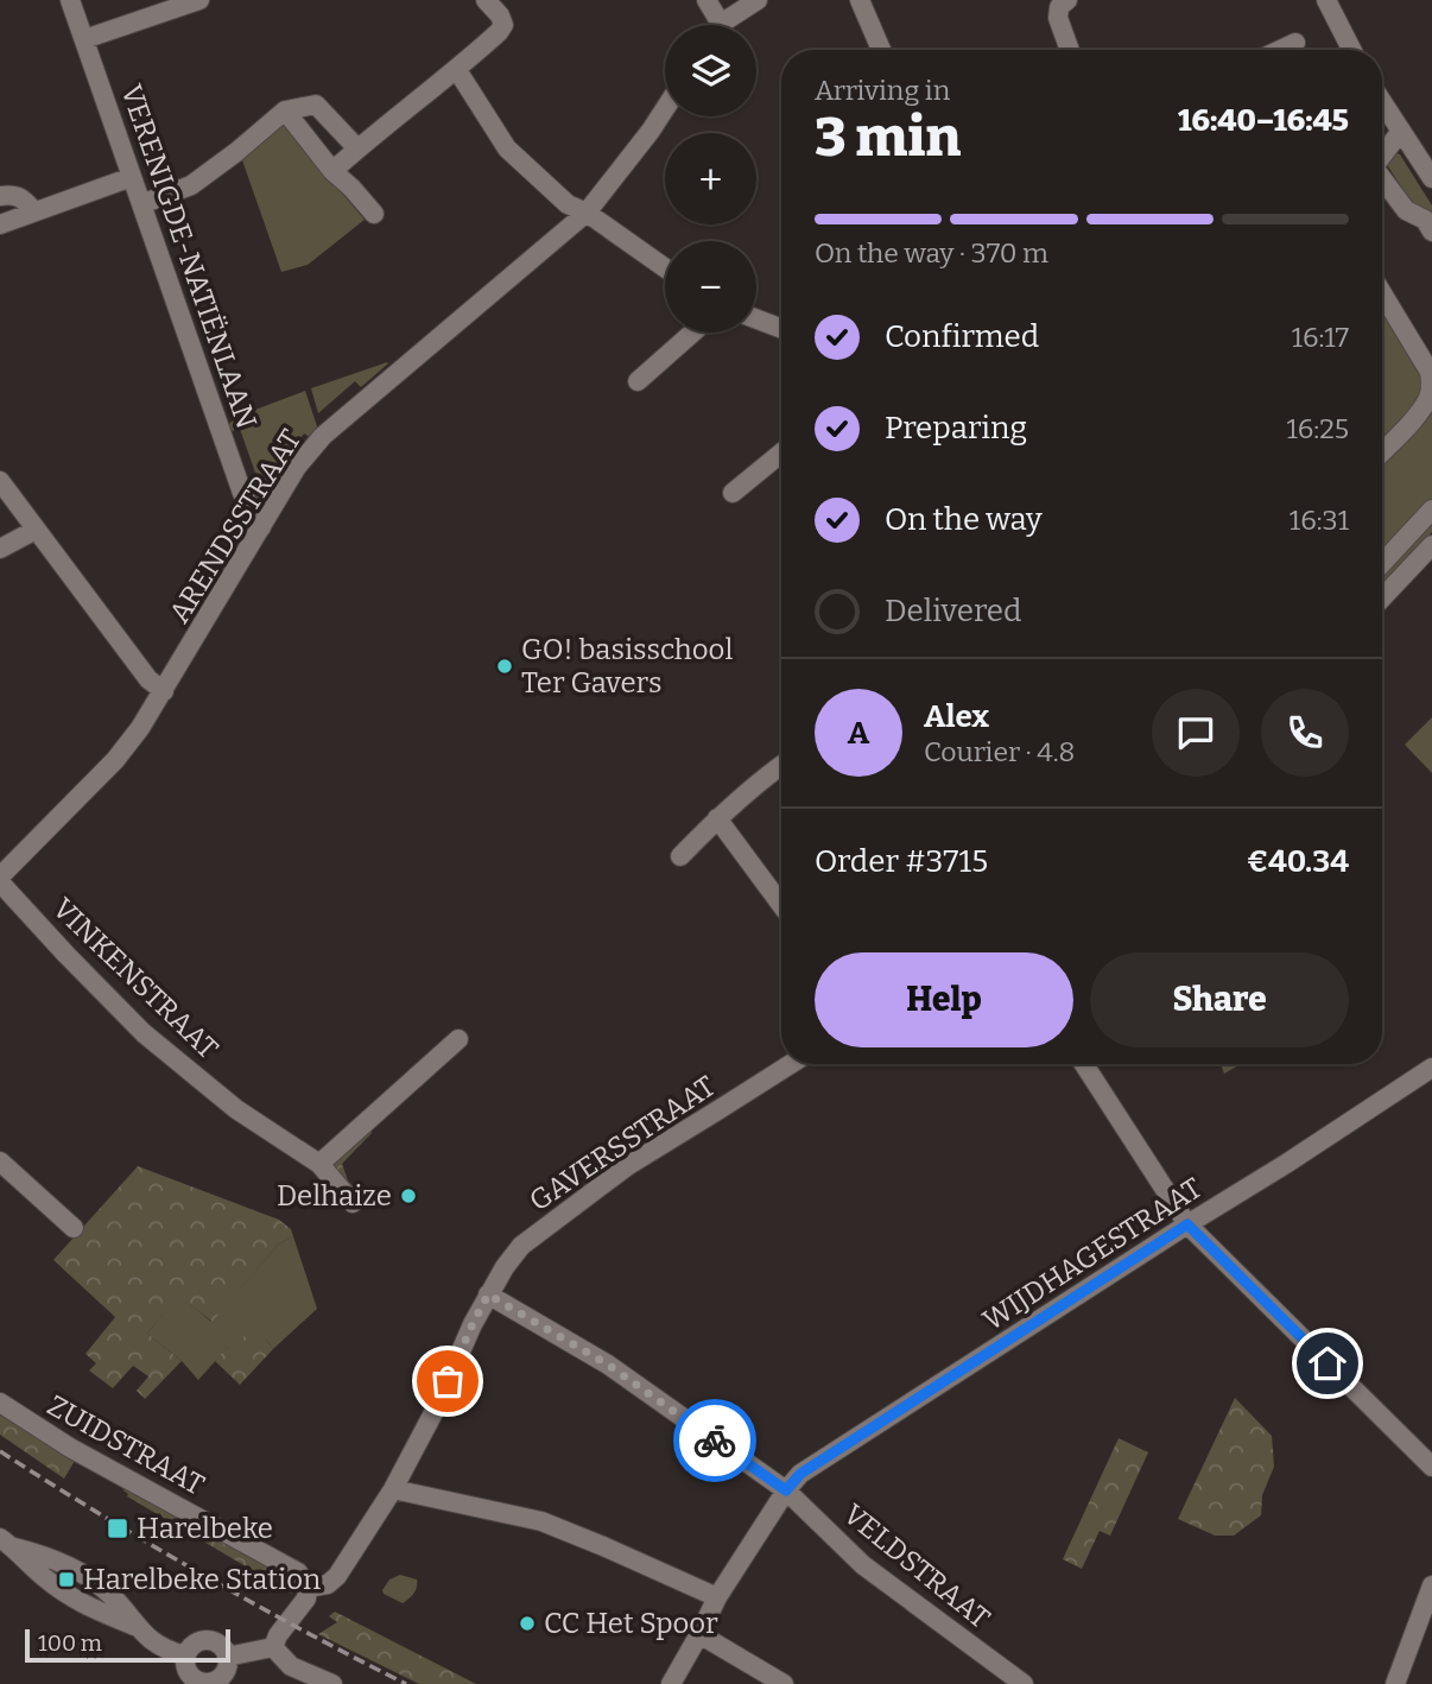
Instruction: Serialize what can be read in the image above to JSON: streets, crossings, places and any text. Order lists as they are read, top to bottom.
{
  "streets": {
    "street": [
      "VERENIGDE-NATIËNLAAN",
      "ARENDSSTRAAT",
      "VINKENSTRAAT",
      "GAVERSSTRAAT",
      "WIJDHAGESTRAAT",
      "ZUIDSTRAAT",
      "VELDSTRAAT"
    ]
  },
  "crossings": [
    ["VERENIGDE-NATIËNLAAN", "ARENDSSTRAAT"],
    ["ARENDSSTRAAT", "VINKENSTRAAT"],
    ["GAVERSSTRAAT", "ZUIDSTRAAT"],
    ["GAVERSSTRAAT", "VELDSTRAAT"],
    ["WIJDHAGESTRAAT", "VELDSTRAAT"]
  ],
  "places": {
    "other": ["GO! basisschool Ter Gavers", "Delhaize", "CC Het Spoor"],
    "transit": ["Harelbeke", "Harelbeke Station"]
  },
  "scale_bar": "100 m",
  "page": {
    "map_buttons": ["+", "−"],
    "heading": ["3 min", "Arriving in", "16:40–16:45"],
    "panel": [
      "Alex",
      "Courier · 4.8",
      "Order #3715",
      "€40.34"
    ],
    "bar": "On the way · 370 m",
    "list": [
      ["Confirmed", "16:17"],
      ["Preparing", "16:25"],
      ["On the way", "16:31"],
      "Delivered"
    ],
    "round": "A",
    "buttons": ["Help", "Share"],
    "scale": "100 m"
  }
}
